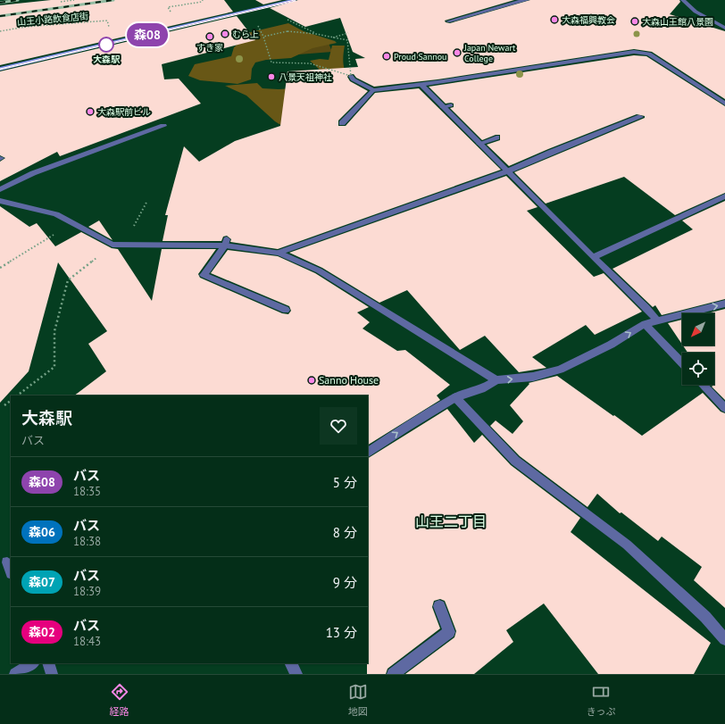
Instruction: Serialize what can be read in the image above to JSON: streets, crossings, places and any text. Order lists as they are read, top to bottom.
{
  "streets": {
    "path": ["山王小路飲食店街"]
  },
  "districts": ["山王二丁目"],
  "places": [
    "大森福興教会",
    "大森山王館八景園",
    "むら上",
    "すき家",
    "大森駅",
    "Japan Newart College",
    "Proud Sannou",
    "八景天祖神社",
    "大森駅前ビル",
    "Sanno House"
  ],
  "lines": ["bus line 森08"],
  "north": "bottom left",
  "page": {
    "on_map": "森08",
    "heading": ["大森駅", "バス"],
    "list": [
      {
        "mark": "森08",
        "name": "バス",
        "note": "18:35",
        "value": "5 分"
      },
      {
        "mark": "森06",
        "name": "バス",
        "note": "18:38",
        "value": "8 分"
      },
      {
        "mark": "森07",
        "name": "バス",
        "note": "18:39",
        "value": "9 分"
      },
      {
        "mark": "森02",
        "name": "バス",
        "note": "18:43",
        "value": "13 分"
      }
    ],
    "tabs": ["経路", "地図", "きっぷ"]
  }
}
